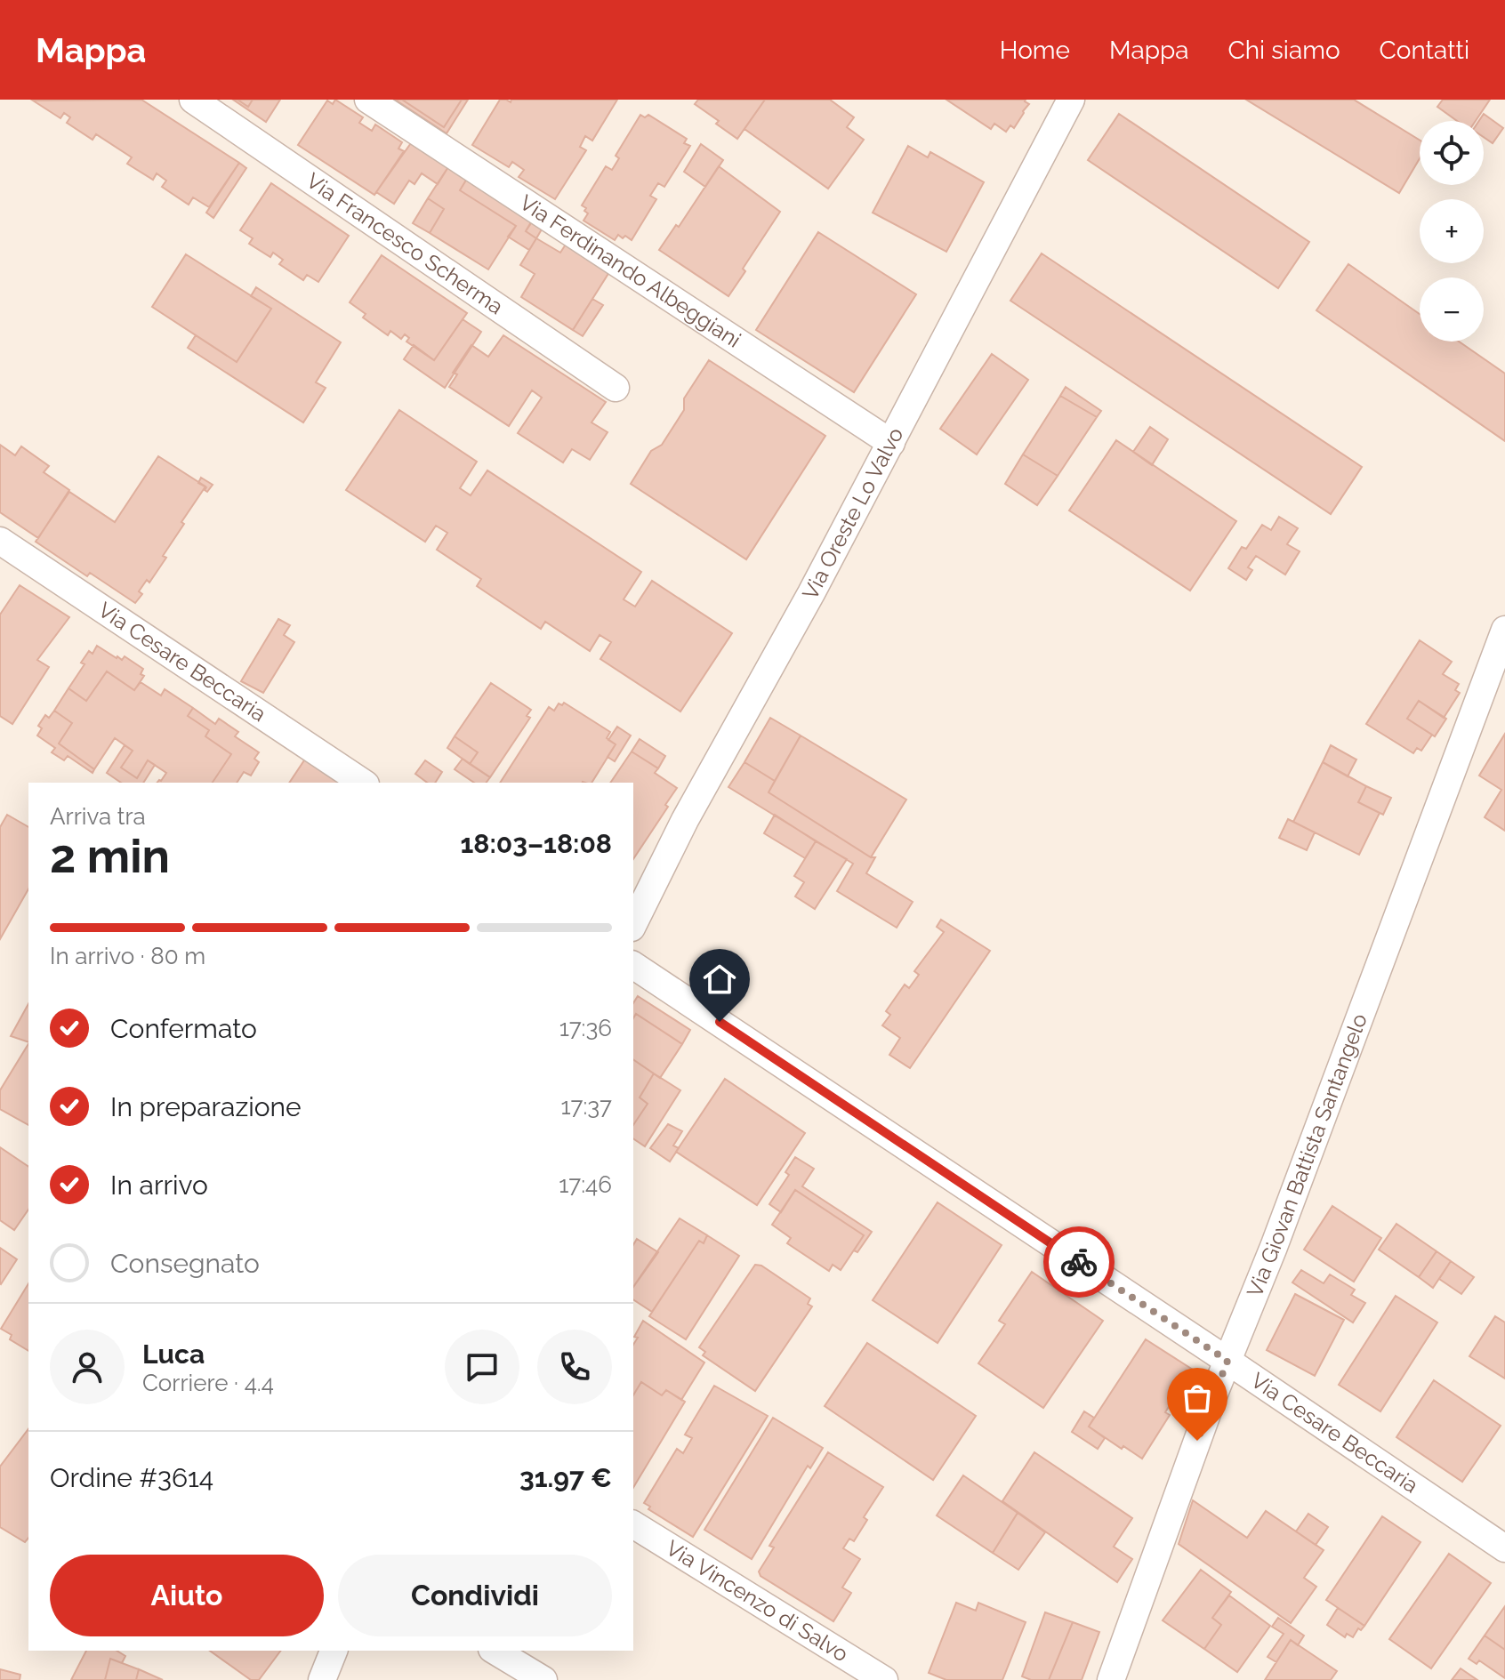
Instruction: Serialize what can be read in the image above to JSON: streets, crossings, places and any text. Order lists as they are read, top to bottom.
{
  "streets": {
    "street": [
      "Via Francesco Scherma",
      "Via Ferdinando Albeggiani",
      "Via Oreste Lo Valvo",
      "Via Cesare Beccaria",
      "Via Giovan Battista Santangelo",
      "Via Vincenzo di Salvo"
    ]
  },
  "crossings": [
    ["Via Ferdinando Albeggiani", "Via Oreste Lo Valvo"],
    ["Via Cesare Beccaria", "Via Giovan Battista Santangelo"]
  ],
  "page": {
    "header": "Mappa",
    "nav": [
      "Home",
      "Mappa",
      "Chi siamo",
      "Contatti"
    ],
    "map_buttons": ["+", "−"],
    "heading": ["2 min", "Arriva tra", "18:03–18:08"],
    "panel": [
      "Luca",
      "Corriere · 4.4",
      "Ordine #3614",
      "31.97 €"
    ],
    "bar": "In arrivo · 80 m",
    "list": [
      ["Confermato", "17:36"],
      ["In preparazione", "17:37"],
      ["In arrivo", "17:46"],
      "Consegnato"
    ],
    "buttons": ["Aiuto", "Condividi"]
  }
}
